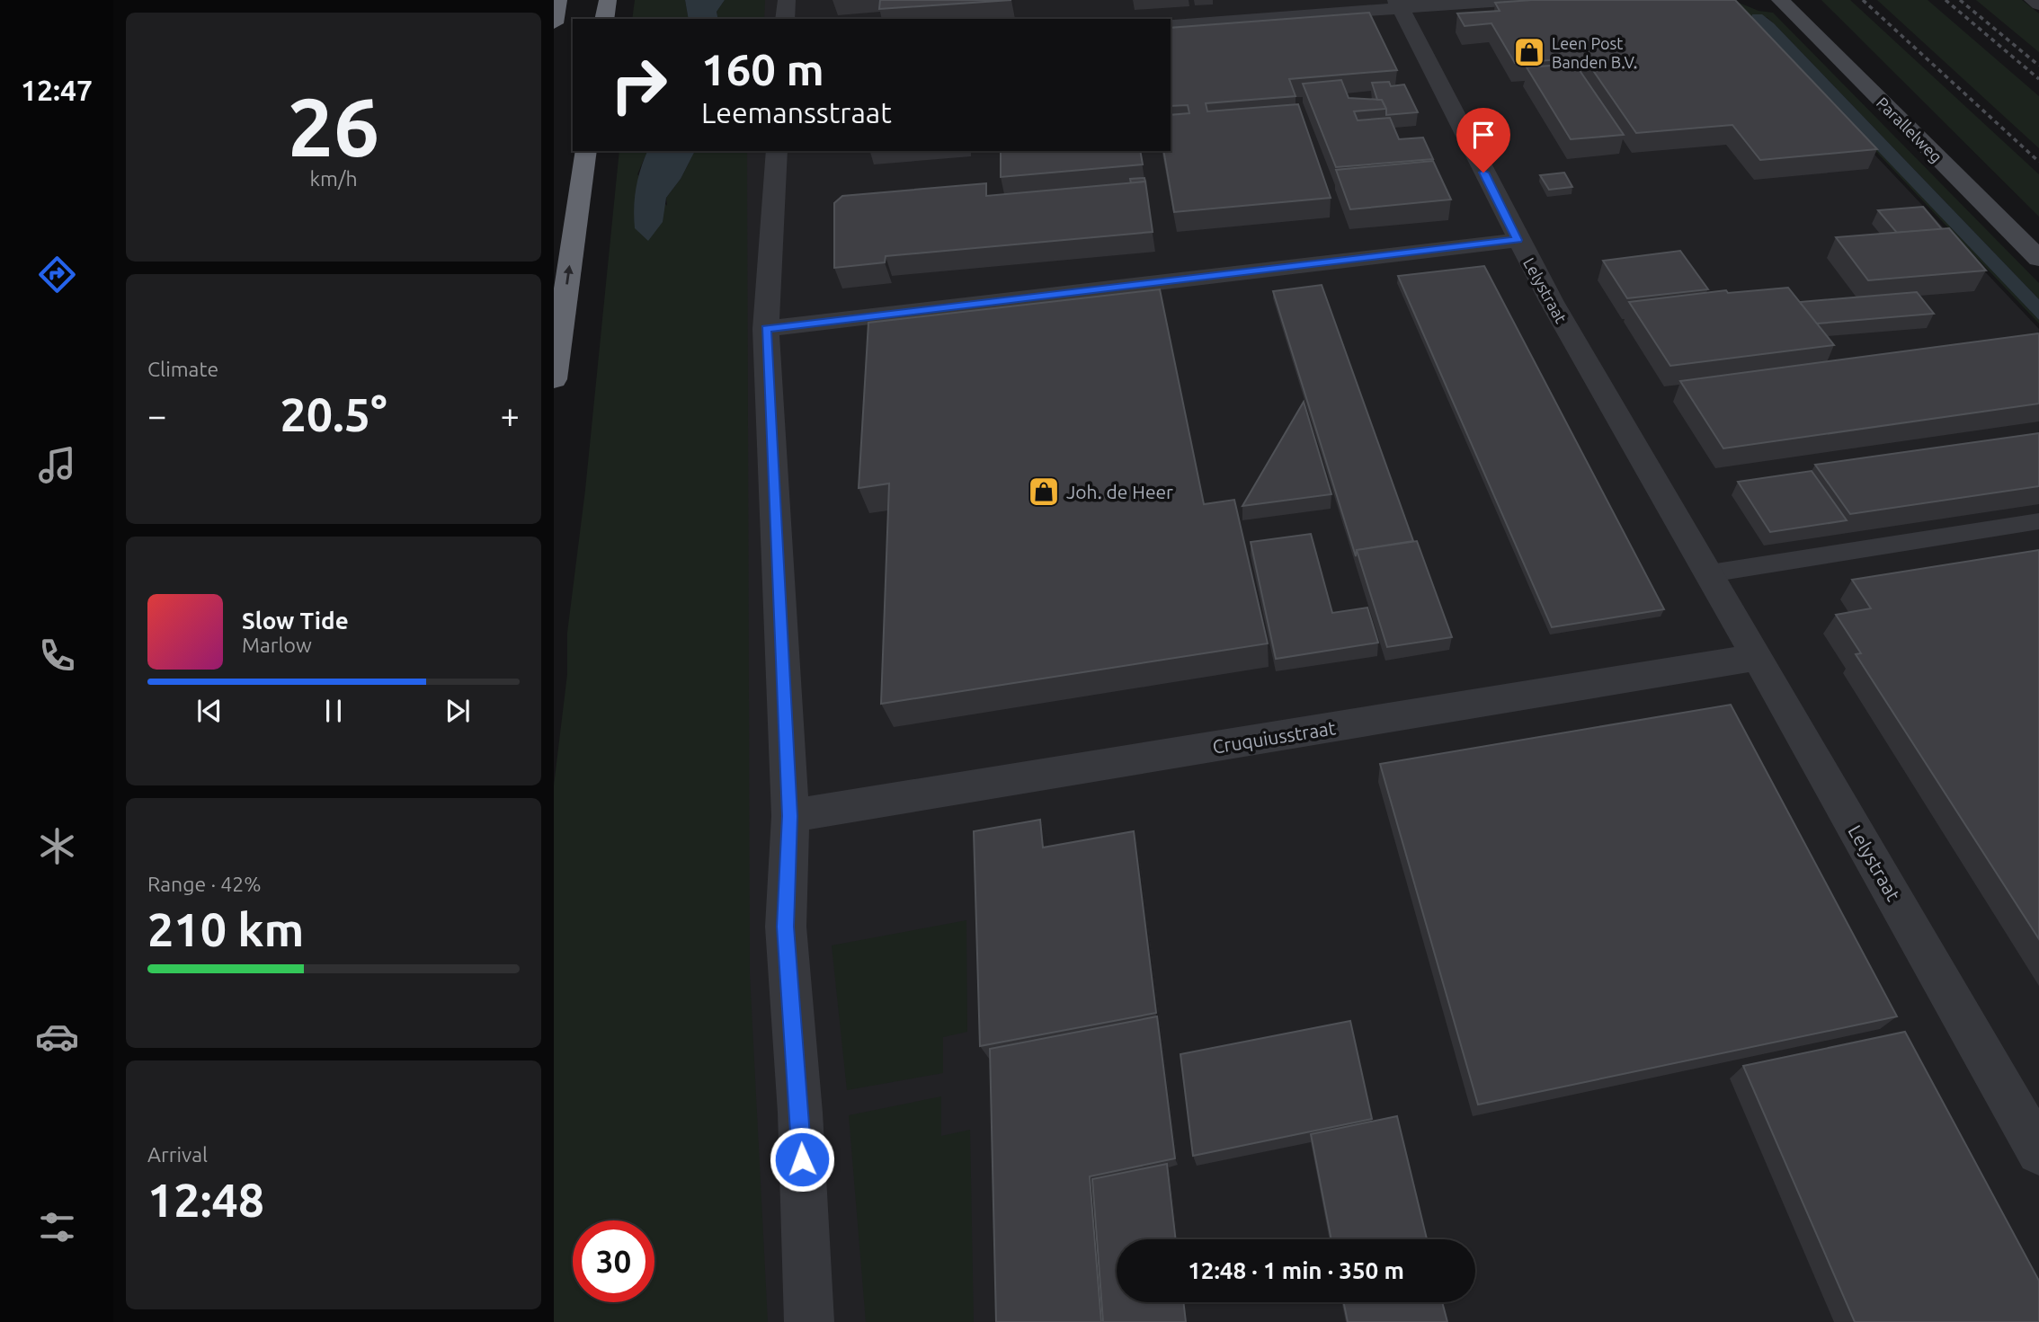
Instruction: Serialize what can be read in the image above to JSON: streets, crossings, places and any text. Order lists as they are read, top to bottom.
{
  "streets": {
    "main road": ["Parallelweg"],
    "street": ["Lelystraat", "Cruquiusstraat"]
  },
  "crossings": [
    ["Lelystraat", "Cruquiusstraat"]
  ],
  "places": {
    "shop": ["Leen Post Banden B.V.", "Joh. de Heer"]
  },
  "page": {
    "tabs": "12:47",
    "tile": [
      ["26", "km/h"],
      "Climate",
      ["Range · 42%", "210 km"],
      ["Arrival", "12:48"]
    ],
    "turn": ["160 m", "Leemansstraat"],
    "heat": ["−", "20.5°", "+"],
    "song": ["Slow Tide", "Marlow"],
    "limit": "30",
    "trip": "12:48 · 1 min · 350 m"
  }
}
